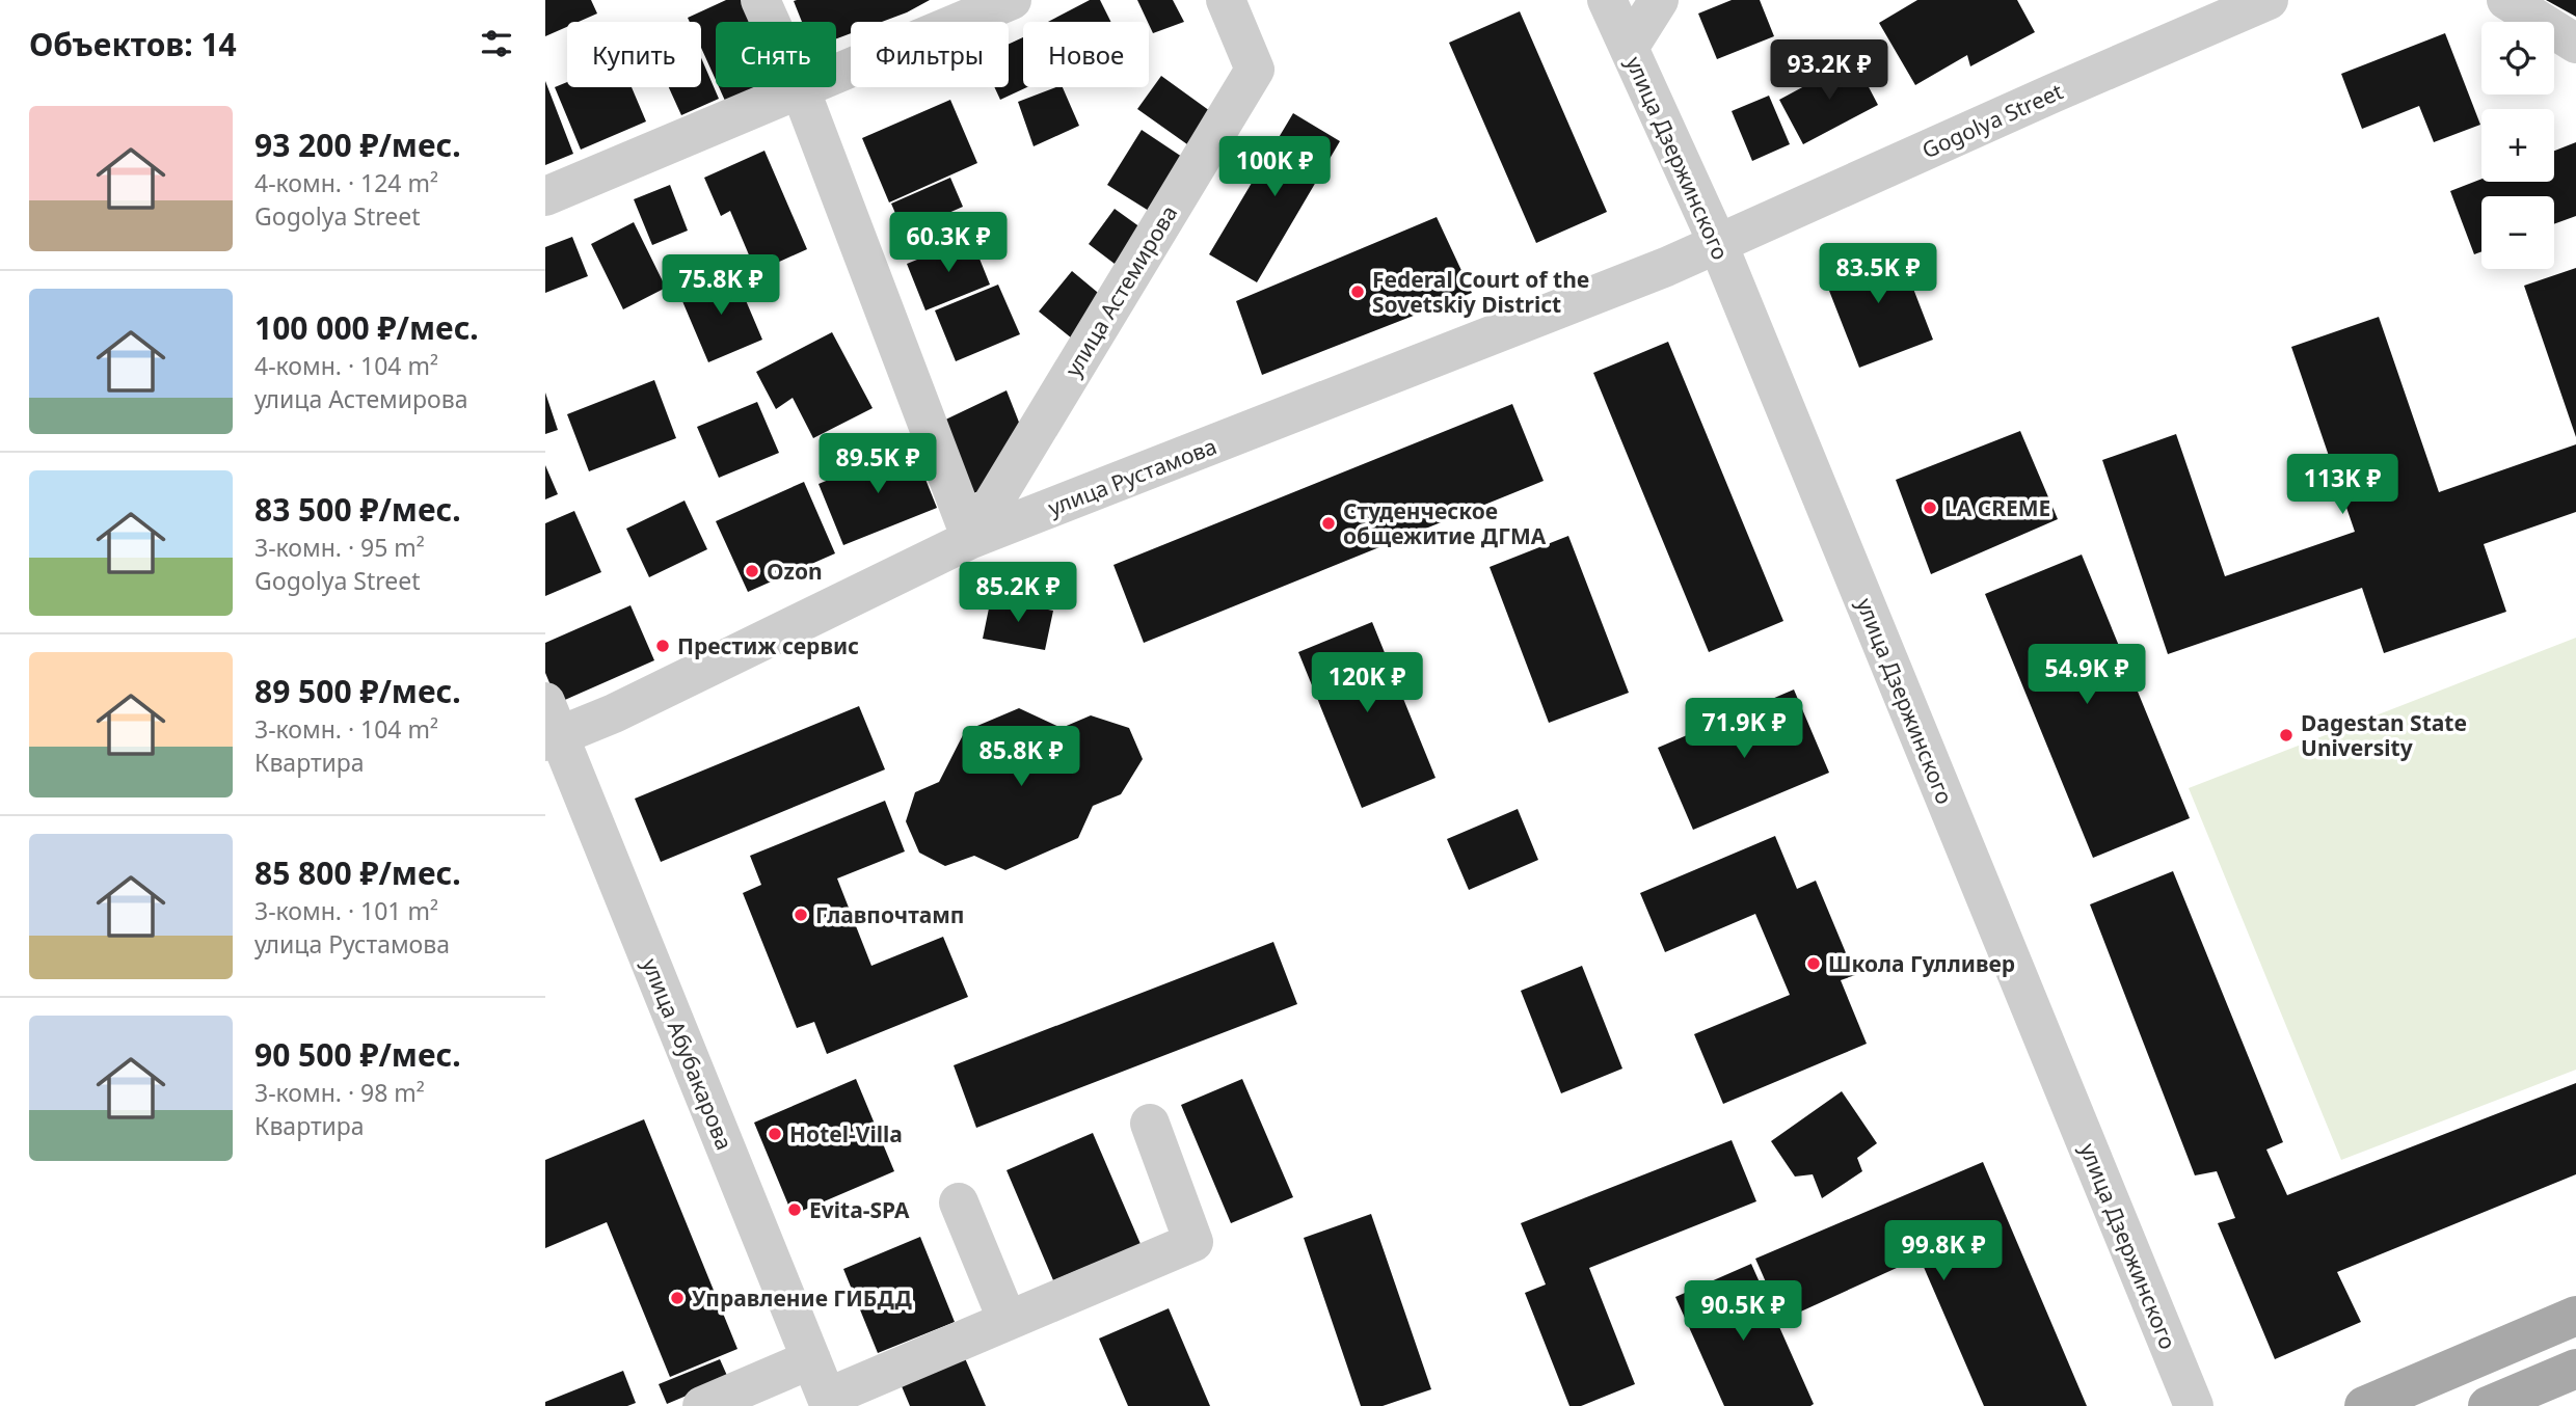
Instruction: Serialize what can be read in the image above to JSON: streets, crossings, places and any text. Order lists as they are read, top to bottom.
{
  "streets": {
    "street": [
      "Gogolya Street",
      "улица Дзержинского",
      "улица Астемирова",
      "улица Рустамова",
      "улица Абубакарова"
    ]
  },
  "crossings": [
    ["Gogolya Street", "улица Дзержинского"],
    ["Gogolya Street", "улица Рустамова"],
    ["улица Дзержинского", "улица Рустамова"],
    ["улица Астемирова", "улица Рустамова"],
    ["улица Рустамова", "улица Абубакарова"]
  ],
  "places": [
    "Federal Court of the Sovetskiy District",
    "LA CREME",
    "Студенческое общежитие ДГМА",
    "Ozon",
    "Престиж сервис",
    "Dagestan State University",
    "Главпочтамп",
    "Школа Гулливер",
    "Hotel-Villa",
    "Evita-SPA",
    "Управление ГИБДД"
  ],
  "page": {
    "heading": "Объектов: 14",
    "map_buttons": ["+", "−"],
    "chip": [
      "Купить",
      "Снять",
      "Фильтры",
      "Новое"
    ],
    "price": [
      "93.2K ₽",
      "100K ₽",
      "60.3K ₽",
      "83.5K ₽",
      "75.8K ₽",
      "89.5K ₽",
      "113K ₽",
      "85.2K ₽",
      "54.9K ₽",
      "120K ₽",
      "71.9K ₽",
      "85.8K ₽",
      "99.8K ₽",
      "90.5K ₽"
    ],
    "list": [
      {
        "name": "93 200 ₽/мес.",
        "note": "4-комн. · 124 m² · Gogolya Street"
      },
      {
        "name": "100 000 ₽/мес.",
        "note": "4-комн. · 104 m² · улица Астемирова"
      },
      {
        "name": "83 500 ₽/мес.",
        "note": "3-комн. · 95 m² · Gogolya Street"
      },
      {
        "name": "89 500 ₽/мес.",
        "note": "3-комн. · 104 m² · Квартира"
      },
      {
        "name": "85 800 ₽/мес.",
        "note": "3-комн. · 101 m² · улица Рустамова"
      },
      {
        "name": "90 500 ₽/мес.",
        "note": "3-комн. · 98 m² · Квартира"
      }
    ]
  }
}
